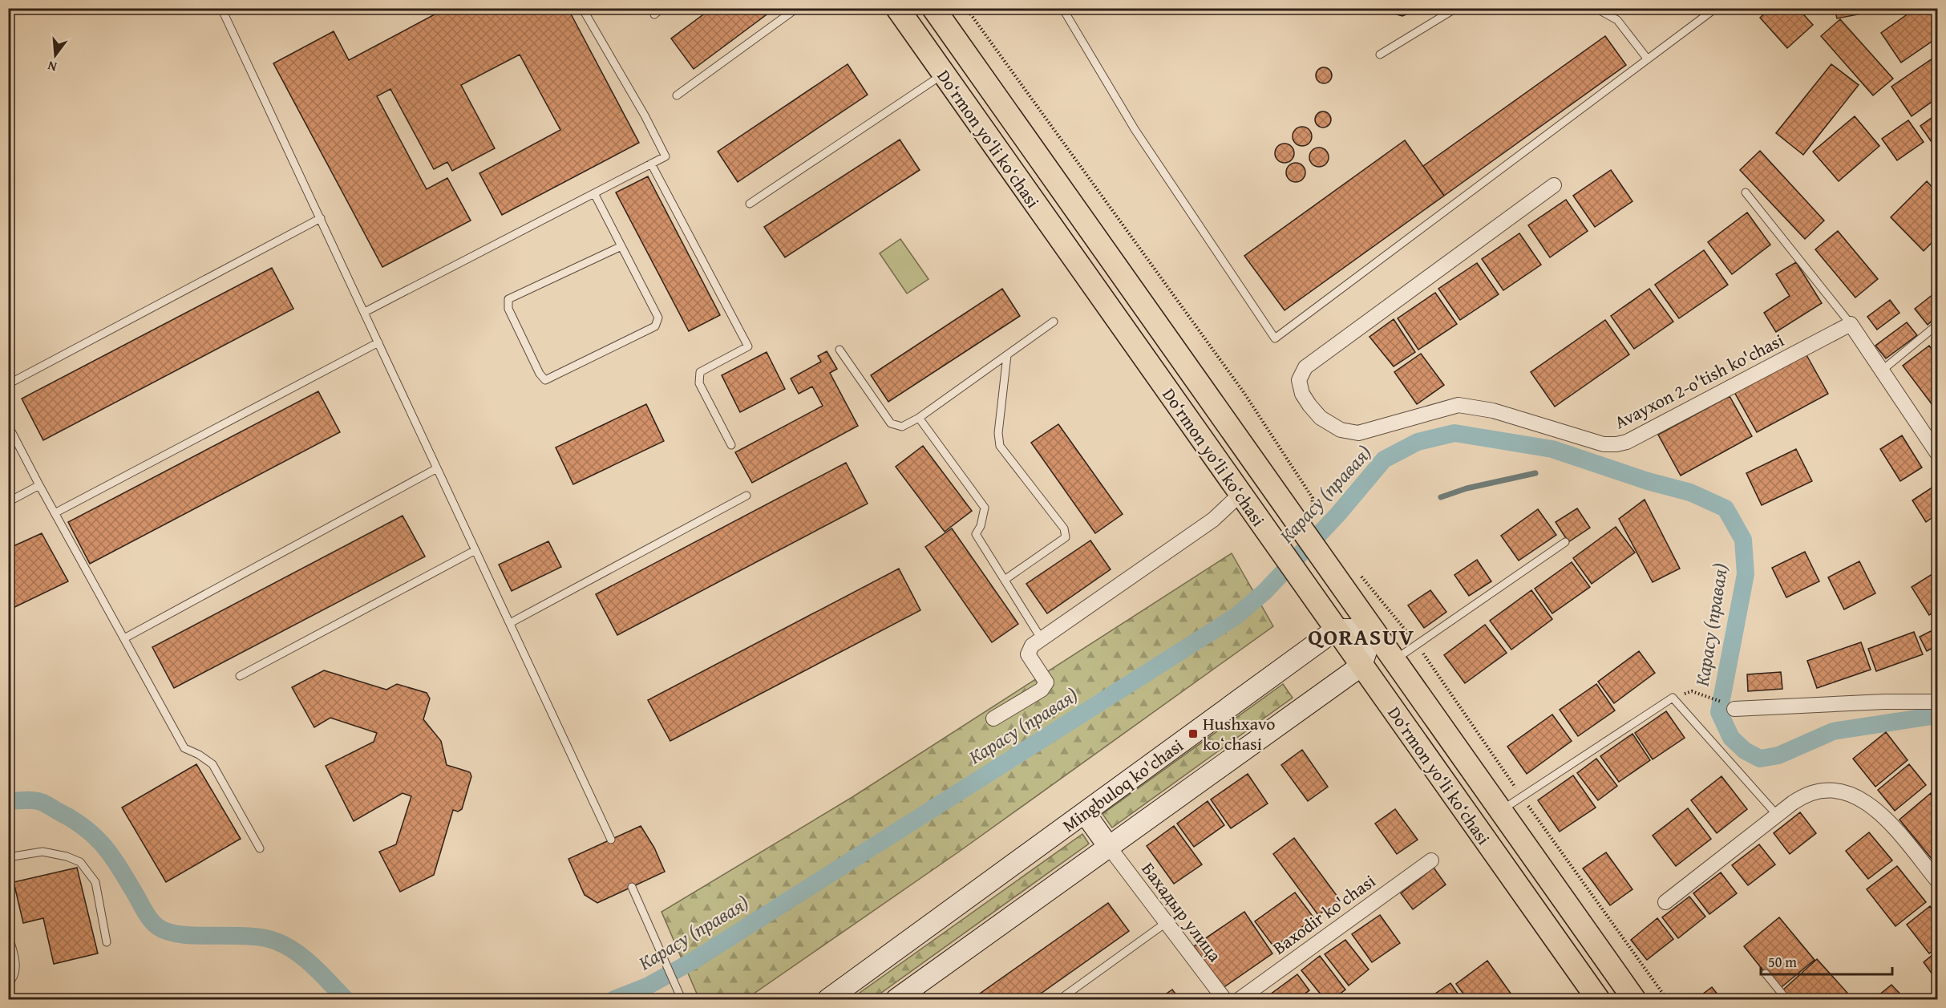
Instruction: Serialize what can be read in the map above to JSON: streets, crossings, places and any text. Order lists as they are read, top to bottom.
{
  "streets": {
    "main road": ["Do‘rmon yo‘li ko‘chasi", "Mingbuloq ko'chasi"],
    "street": ["Avayxon 2-o'tish ko'chasi", "Бахадыр улица", "Baxodir ko'chasi"]
  },
  "crossings": [
    ["Do‘rmon yo‘li ko‘chasi", "Mingbuloq ko'chasi"]
  ],
  "districts": ["QORASUV"],
  "water": ["Карасу (правая)"],
  "places": {
    "transit": ["Hushxavo koʻchasi"]
  },
  "scale_bar": "50 m",
  "north": "bottom"
}
